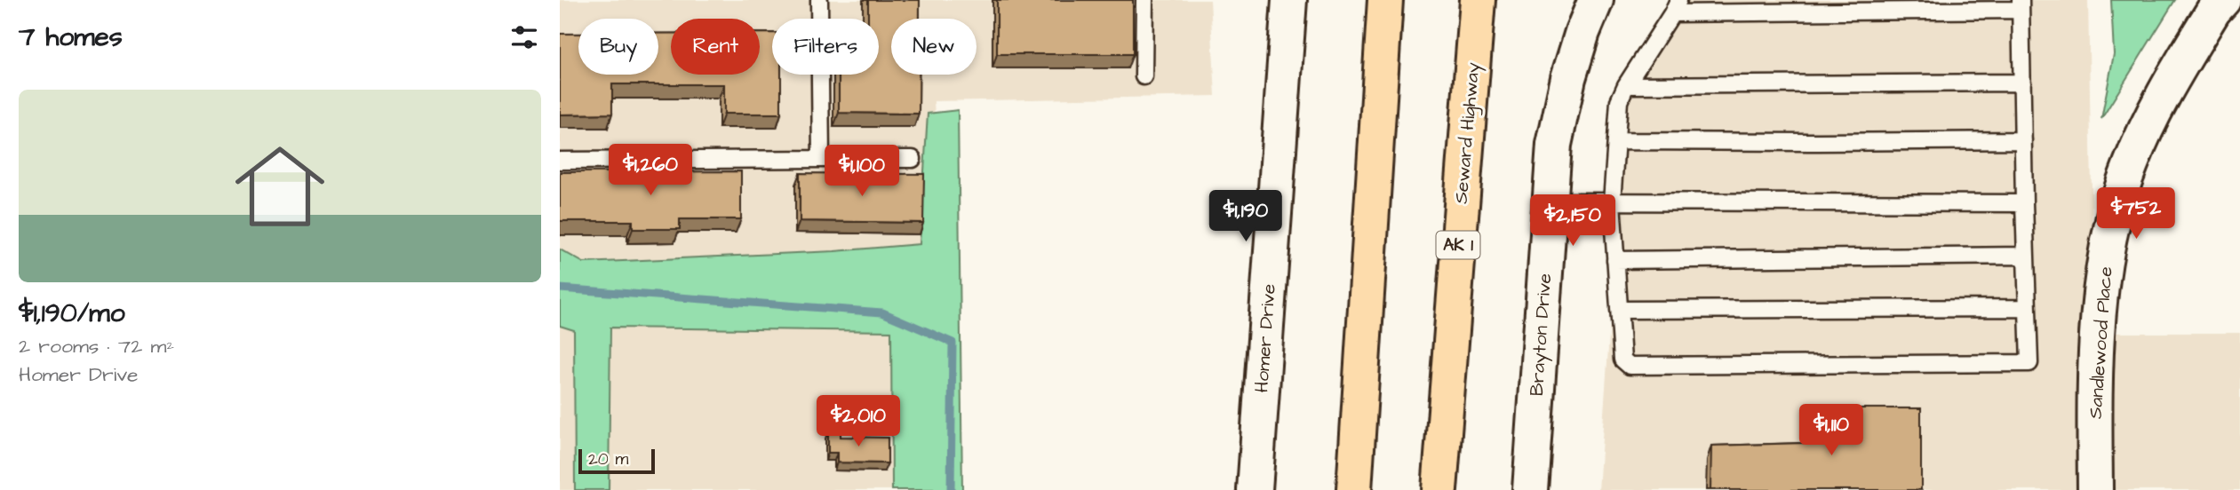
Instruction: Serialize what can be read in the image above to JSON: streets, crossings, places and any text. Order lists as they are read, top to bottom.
{
  "streets": {
    "highway": ["Seward Highway", "AK 1"],
    "street": ["Brayton Drive", "Homer Drive", "Sandlewood Place"]
  },
  "scale_bar": "20 m",
  "page": {
    "heading": "7 homes",
    "chip": [
      "Buy",
      "Rent",
      "Filters",
      "New"
    ],
    "list": [
      {
        "name": "$1,190/mo",
        "note": "2 rooms · 72 m² · Homer Drive"
      }
    ],
    "price": [
      "$1,260",
      "$1,100",
      "$752",
      "$1,190",
      "$2,150",
      "$2,010",
      "$1,110"
    ],
    "scale": "20 m"
  }
}
